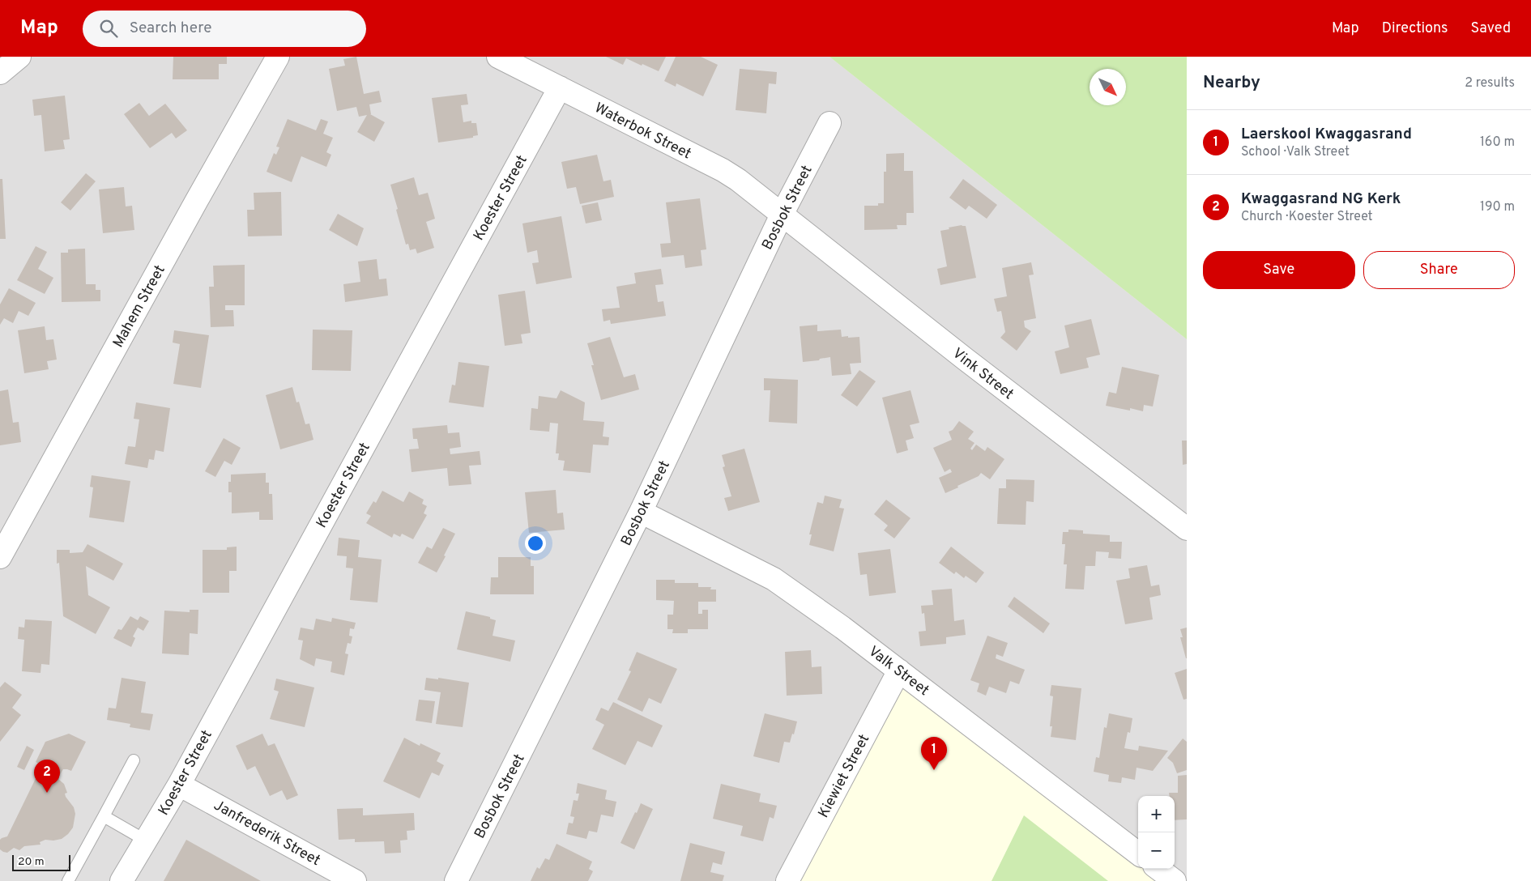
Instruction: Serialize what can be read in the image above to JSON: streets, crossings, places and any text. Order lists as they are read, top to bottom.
{
  "streets": {
    "street": [
      "Waterbok Street",
      "Koester Street",
      "Bosbok Street",
      "Mahem Street",
      "Vink Street",
      "Valk Street",
      "Kiewiet Street",
      "Janfrederik Street"
    ]
  },
  "crossings": [
    ["Waterbok Street", "Koester Street"],
    ["Waterbok Street", "Bosbok Street"],
    ["Waterbok Street", "Vink Street"],
    ["Koester Street", "Janfrederik Street"],
    ["Bosbok Street", "Vink Street"],
    ["Bosbok Street", "Valk Street"],
    ["Valk Street", "Kiewiet Street"]
  ],
  "scale_bar": "20 m",
  "north": "bottom right",
  "page": {
    "header": "Map",
    "search": "Search here",
    "nav": ["Map", "Directions", "Saved"],
    "heading": ["Nearby", "2 results"],
    "list": [
      {
        "mark": "1",
        "name": "Laerskool Kwaggasrand",
        "note": "School · Valk Street",
        "value": "160 m"
      },
      {
        "mark": "2",
        "name": "Kwaggasrand NG Kerk",
        "note": "Church · Koester Street",
        "value": "190 m"
      }
    ],
    "buttons": ["Save", "Share"],
    "pins": ["1", "2"],
    "map_buttons": ["+", "−"],
    "scale": "20 m"
  }
}
